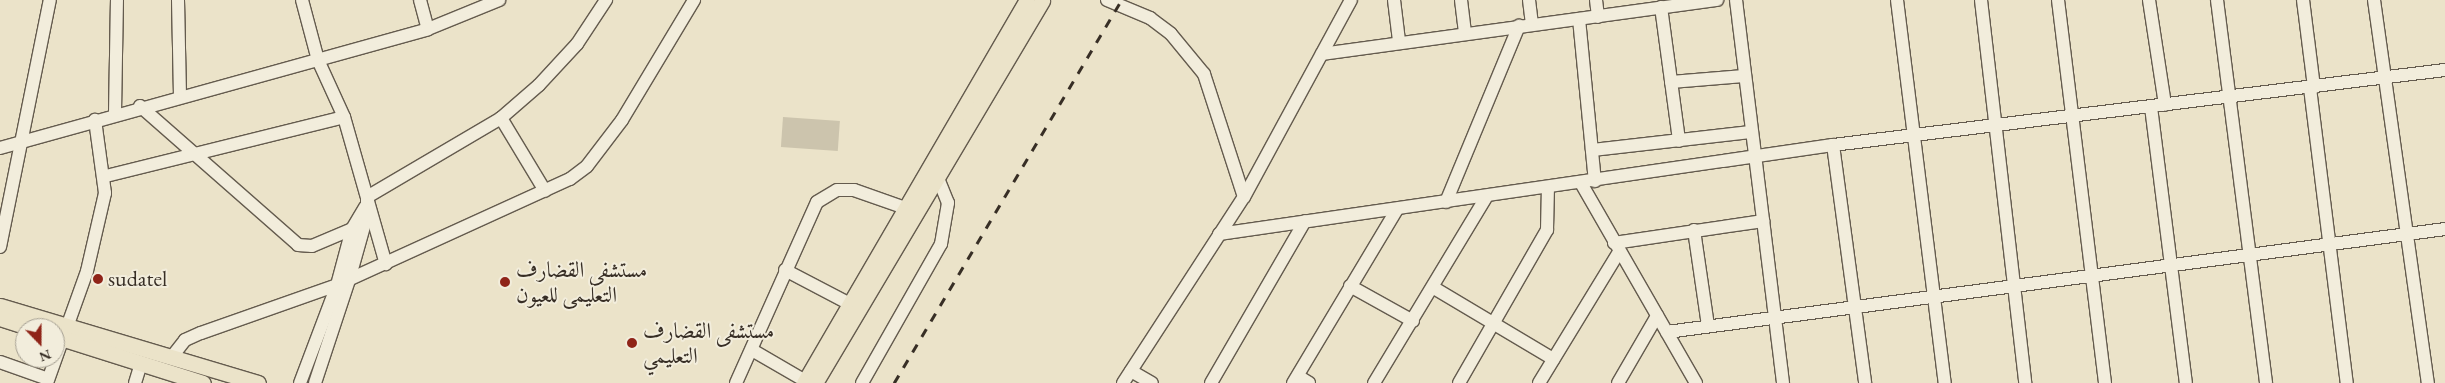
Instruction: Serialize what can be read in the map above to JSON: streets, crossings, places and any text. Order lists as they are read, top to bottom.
{
  "places": ["sudatel", "مستشفى القضارف التعليمى للعيون", "مستشفى القضارف التعليمي"],
  "north": "bottom"
}
